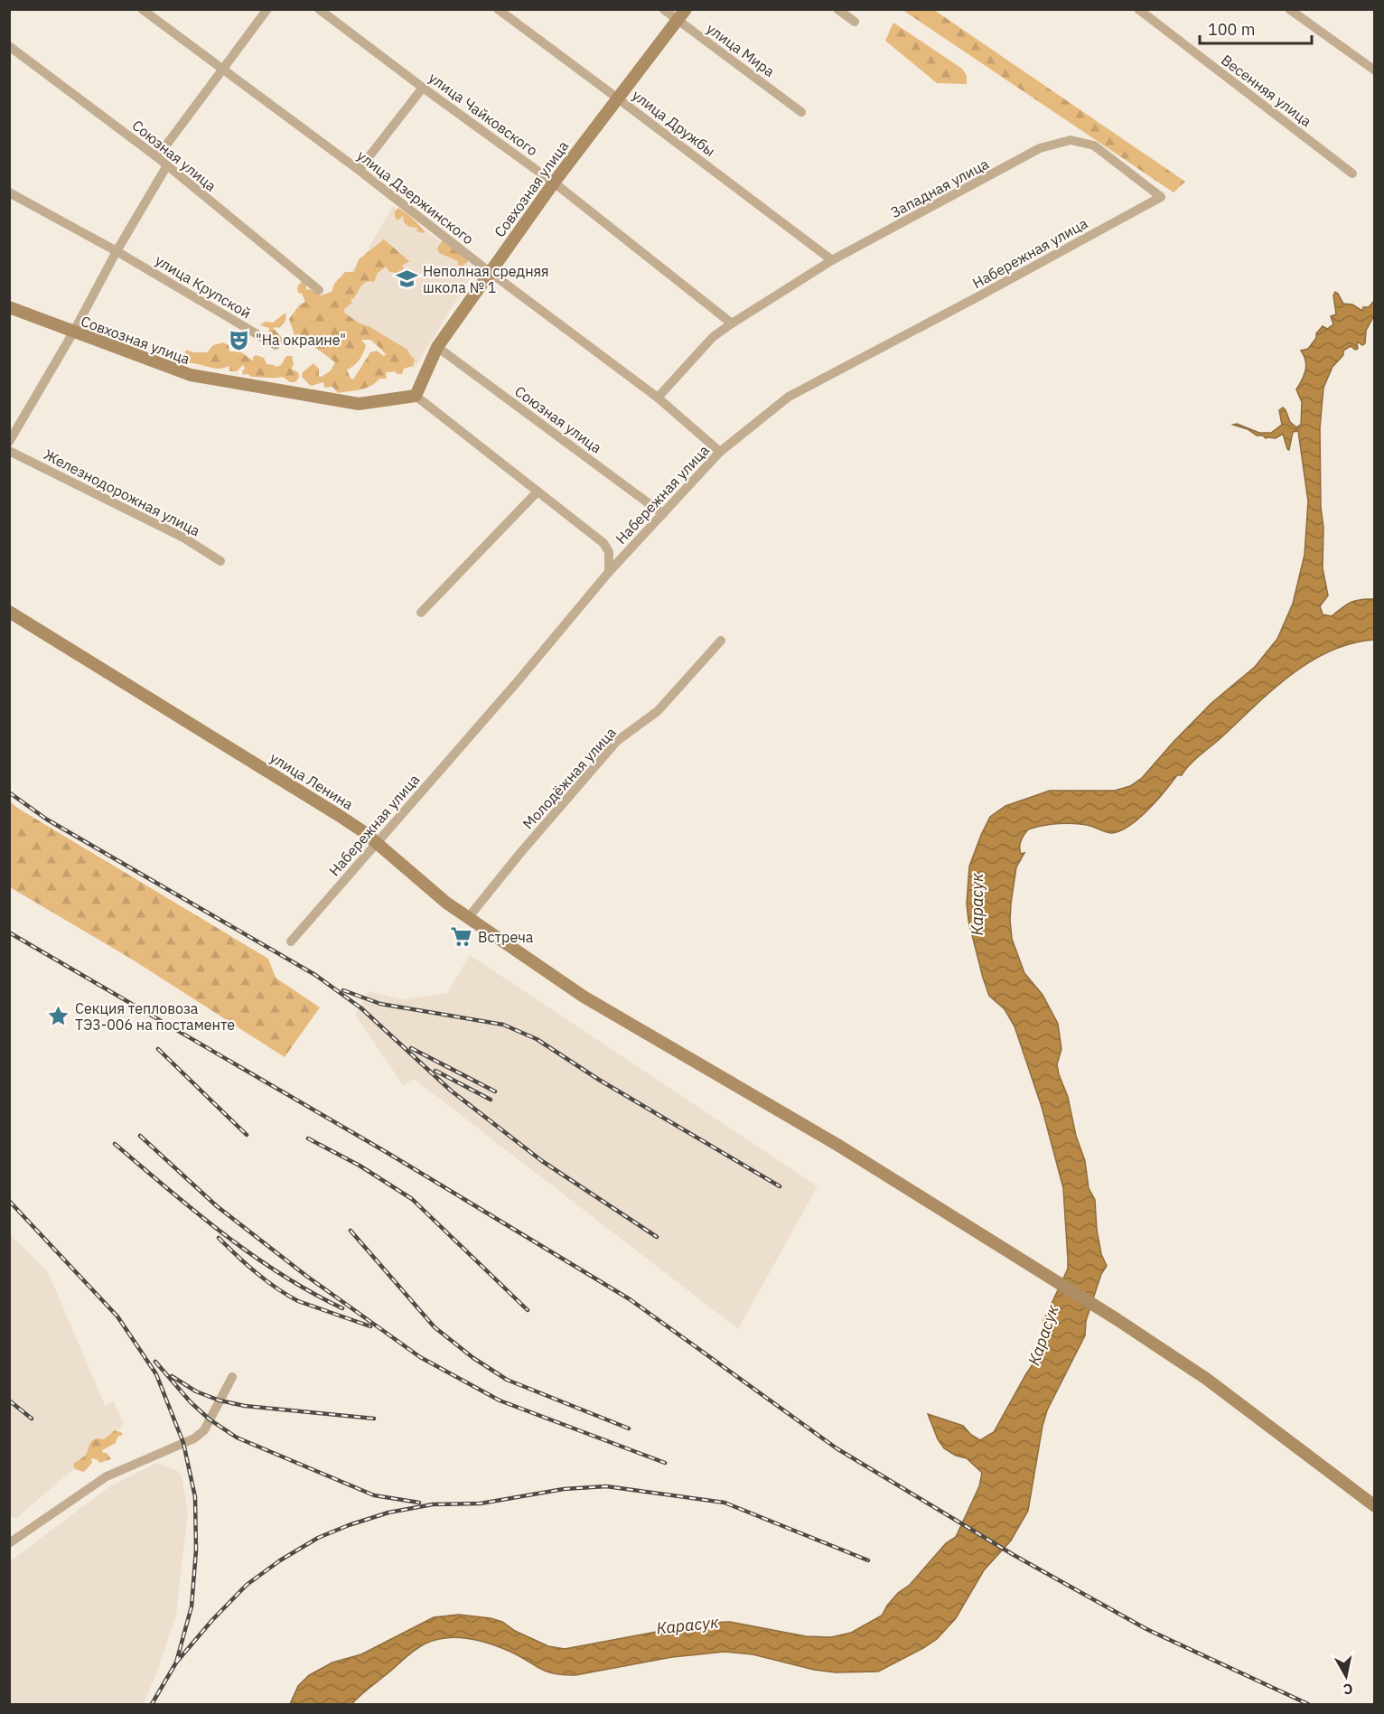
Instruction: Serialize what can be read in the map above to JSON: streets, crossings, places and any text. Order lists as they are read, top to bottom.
{
  "streets": {
    "main road": ["Совхозная улица", "улица Ленина"],
    "street": [
      "улица Мира",
      "Весенняя улица",
      "улица Чайковского",
      "улица Дружбы",
      "Союзная улица",
      "Западная улица",
      "улица Дзержинского",
      "Набережная улица",
      "улица Крупской",
      "Железнодорожная улица",
      "Молодёжная улица"
    ]
  },
  "crossings": [
    ["улица Мира", "Совхозная улица"],
    ["улица Чайковского", "Западная улица"],
    ["улица Чайковского", "Совхозная улица"],
    ["улица Дружбы", "Западная улица"],
    ["улица Дружбы", "Совхозная улица"],
    ["Союзная улица", "Совхозная улица"],
    ["Союзная улица", "Набережная улица"],
    ["Западная улица", "улица Дзержинского"],
    ["Западная улица", "Набережная улица"],
    ["Совхозная улица", "улица Дзержинского"],
    ["улица Дзержинского", "Набережная улица"],
    ["Набережная улица", "улица Ленина"],
    ["Молодёжная улица", "улица Ленина"]
  ],
  "water": ["Карасук"],
  "places": {
    "school or university": ["Неполная средняя школа № 1"],
    "theatre": ["\"На окраине\""],
    "supermarket": ["Встреча"],
    "place": ["Секция тепловоза ТЭ3-006 на постаменте"]
  },
  "scale_bar": "100 m",
  "north": "bottom"
}
